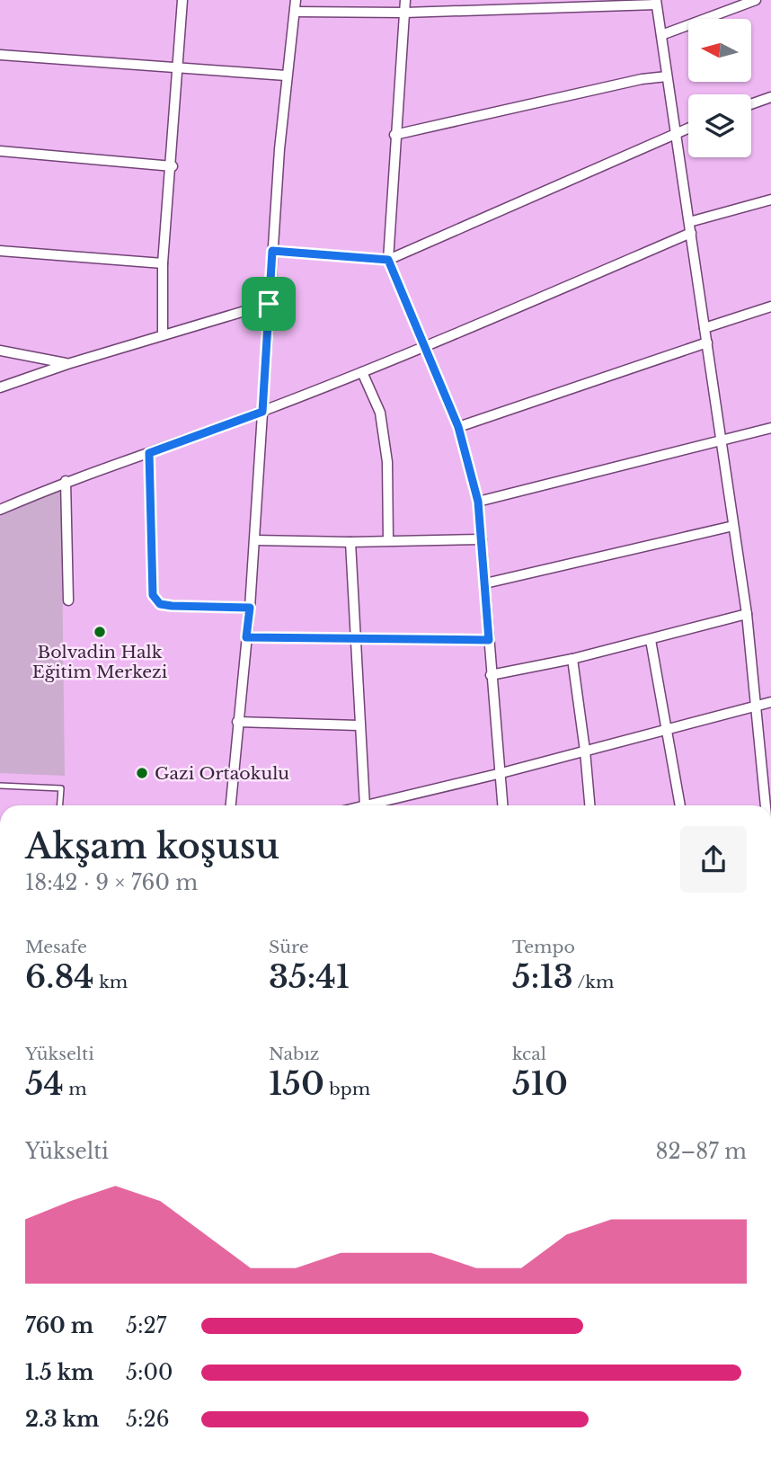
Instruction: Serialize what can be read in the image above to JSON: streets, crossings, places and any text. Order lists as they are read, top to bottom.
{
  "places": ["Bolvadin Halk Eğitim Merkezi", "Gazi Ortaokulu"],
  "north": "left",
  "page": {
    "heading": ["Akşam koşusu", "18:42 · 9 × 760 m"],
    "stats": [
      ["Mesafe", "6.84 km"],
      ["Süre", "35:41"],
      ["Tempo", "5:13 /km"],
      ["Yükselti", "54 m"],
      ["Nabız", "150 bpm"],
      ["kcal", "510"]
    ],
    "chart": ["Yükselti", "82–87 m"],
    "list": [
      {
        "name": "760 m",
        "note": "5:27"
      },
      {
        "name": "1.5 km",
        "note": "5:00"
      },
      {
        "name": "2.3 km",
        "note": "5:26"
      }
    ]
  }
}
